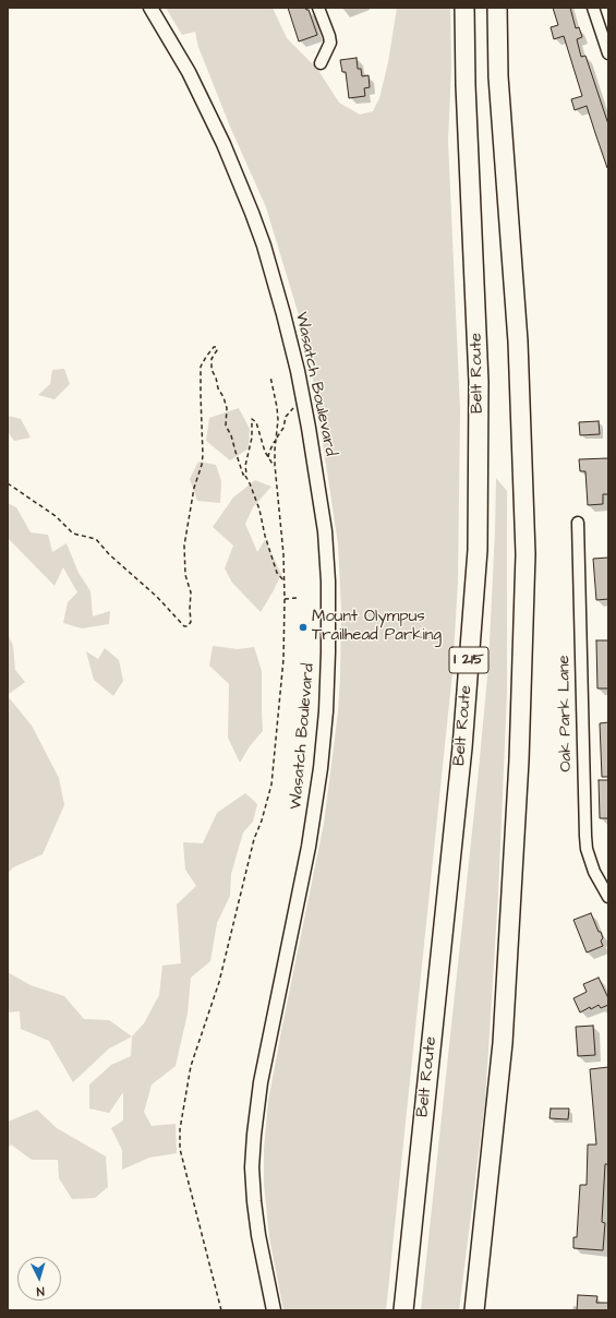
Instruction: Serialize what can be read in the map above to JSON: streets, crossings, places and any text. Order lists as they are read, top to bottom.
{
  "streets": {
    "highway": ["Belt Route", "I 215"],
    "street": ["Wasatch Boulevard", "Oak Park Lane"]
  },
  "places": ["Mount Olympus Trailhead Parking"],
  "north": "bottom"
}
